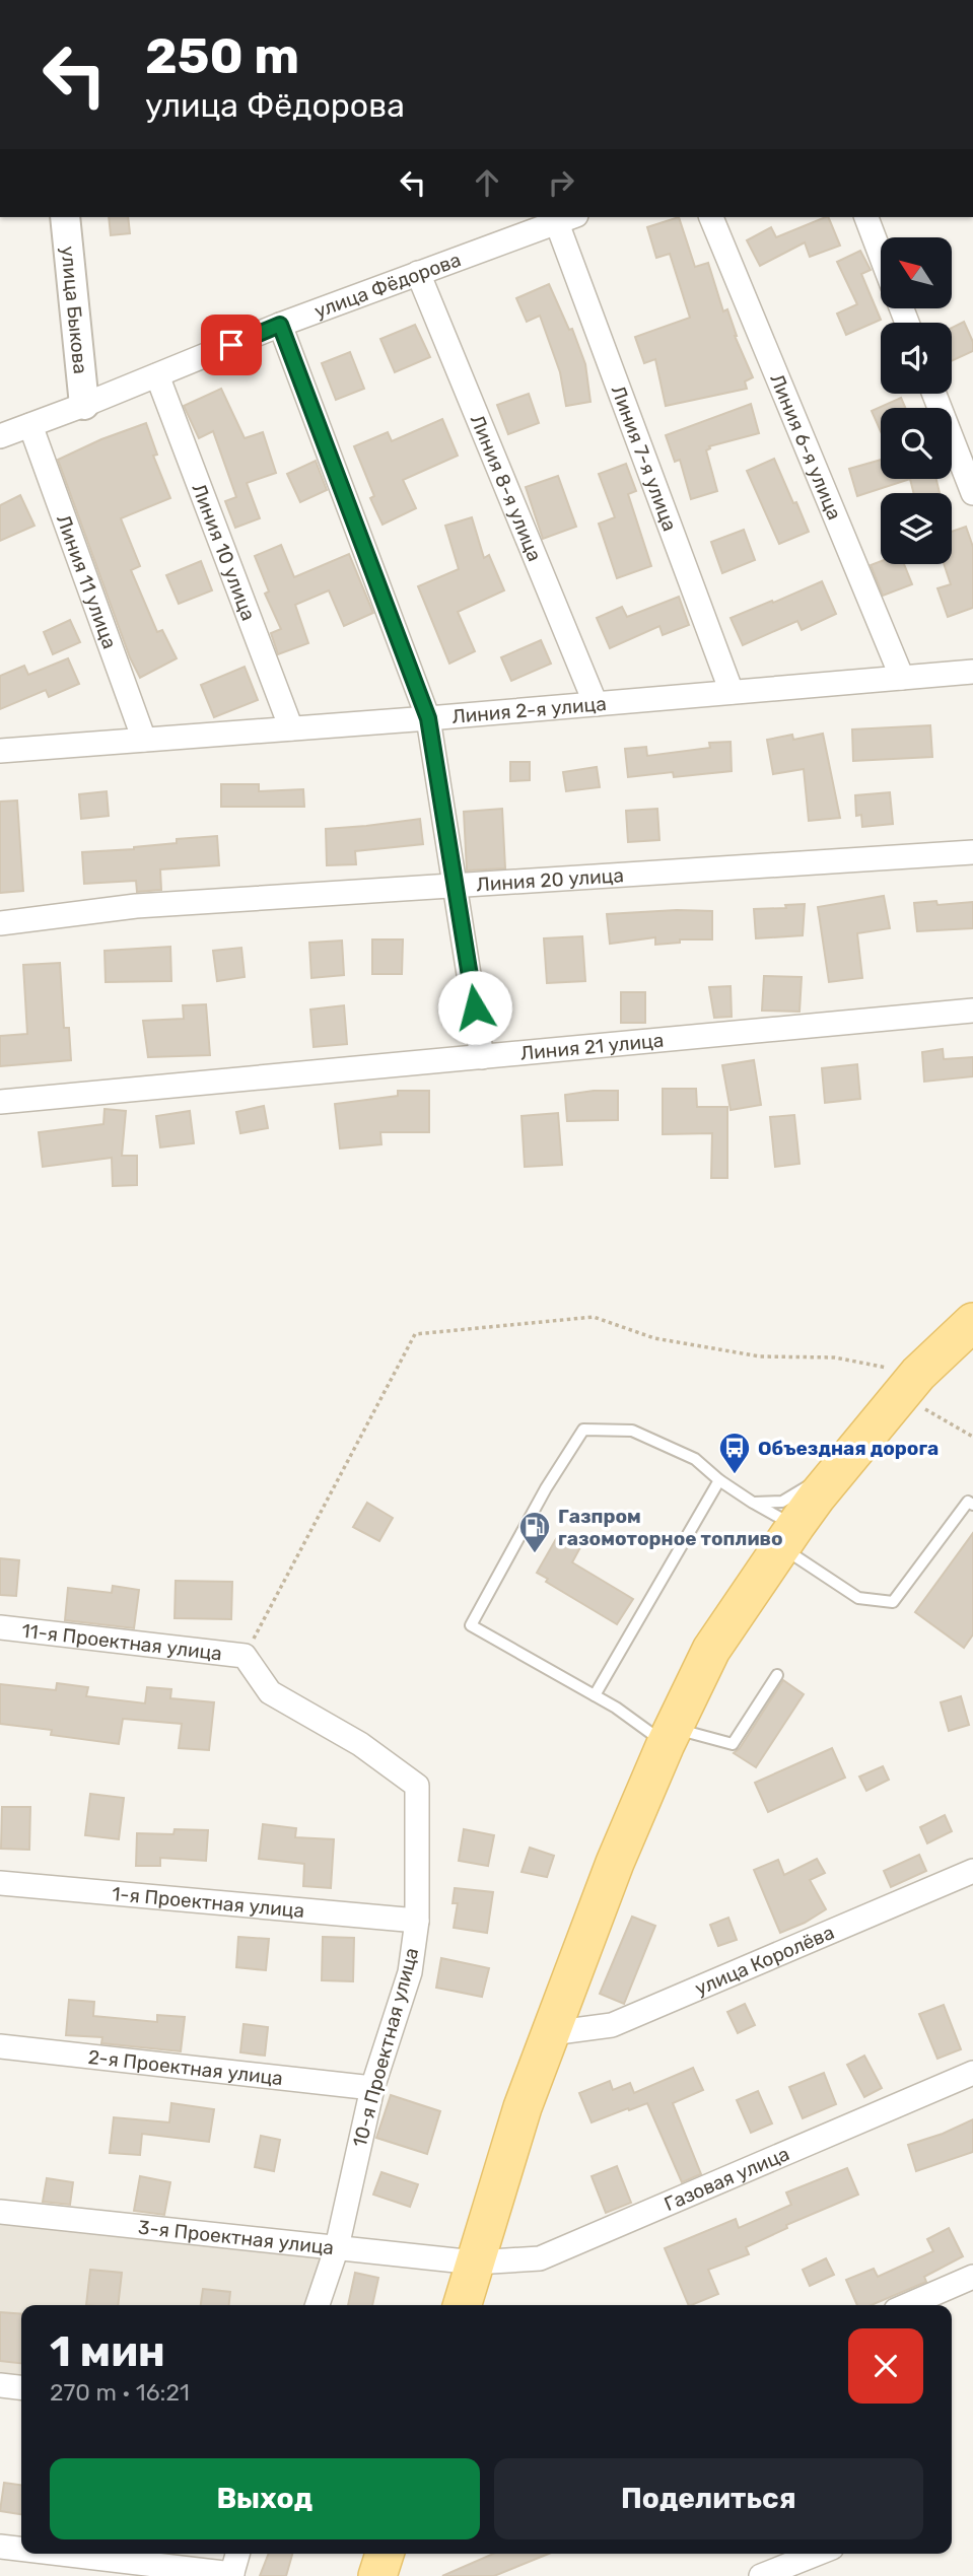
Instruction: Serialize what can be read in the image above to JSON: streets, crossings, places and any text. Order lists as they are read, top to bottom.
{
  "streets": {
    "street": [
      "улица Фёдорова",
      "улица Быкова",
      "Линия 6-я улица",
      "Линия 7-я улица",
      "Линия 8-я улица",
      "Линия 10 улица",
      "Линия 11 улица",
      "Линия 2-я улица",
      "Линия 20 улица",
      "Линия 21 улица",
      "11-я Проектная улица",
      "1-я Проектная улица",
      "улица Королёва",
      "10-я Проектная улица",
      "2-я Проектная улица",
      "Газовая улица",
      "3-я Проектная улица"
    ]
  },
  "crossings": [
    ["улица Фёдорова", "улица Быкова"],
    ["улица Фёдорова", "Линия 7-я улица"],
    ["улица Фёдорова", "Линия 8-я улица"],
    ["улица Фёдорова", "Линия 10 улица"],
    ["улица Фёдорова", "Линия 11 улица"],
    ["Линия 6-я улица", "Линия 2-я улица"],
    ["Линия 7-я улица", "Линия 2-я улица"],
    ["Линия 8-я улица", "Линия 2-я улица"],
    ["Линия 10 улица", "Линия 2-я улица"],
    ["Линия 11 улица", "Линия 2-я улица"],
    ["11-я Проектная улица", "10-я Проектная улица"],
    ["1-я Проектная улица", "10-я Проектная улица"],
    ["10-я Проектная улица", "2-я Проектная улица"],
    ["10-я Проектная улица", "3-я Проектная улица"],
    ["Газовая улица", "3-я Проектная улица"]
  ],
  "places": {
    "bus stop": ["Объездная дорога"],
    "fuel station": ["Газпром газомоторное топливо"]
  },
  "north": "top left",
  "page": {
    "turn": ["250 m", "улица Фёдорова"],
    "heading": ["1 мин", "270 m · 16:21"],
    "buttons": ["Выход", "Поделиться"]
  }
}
